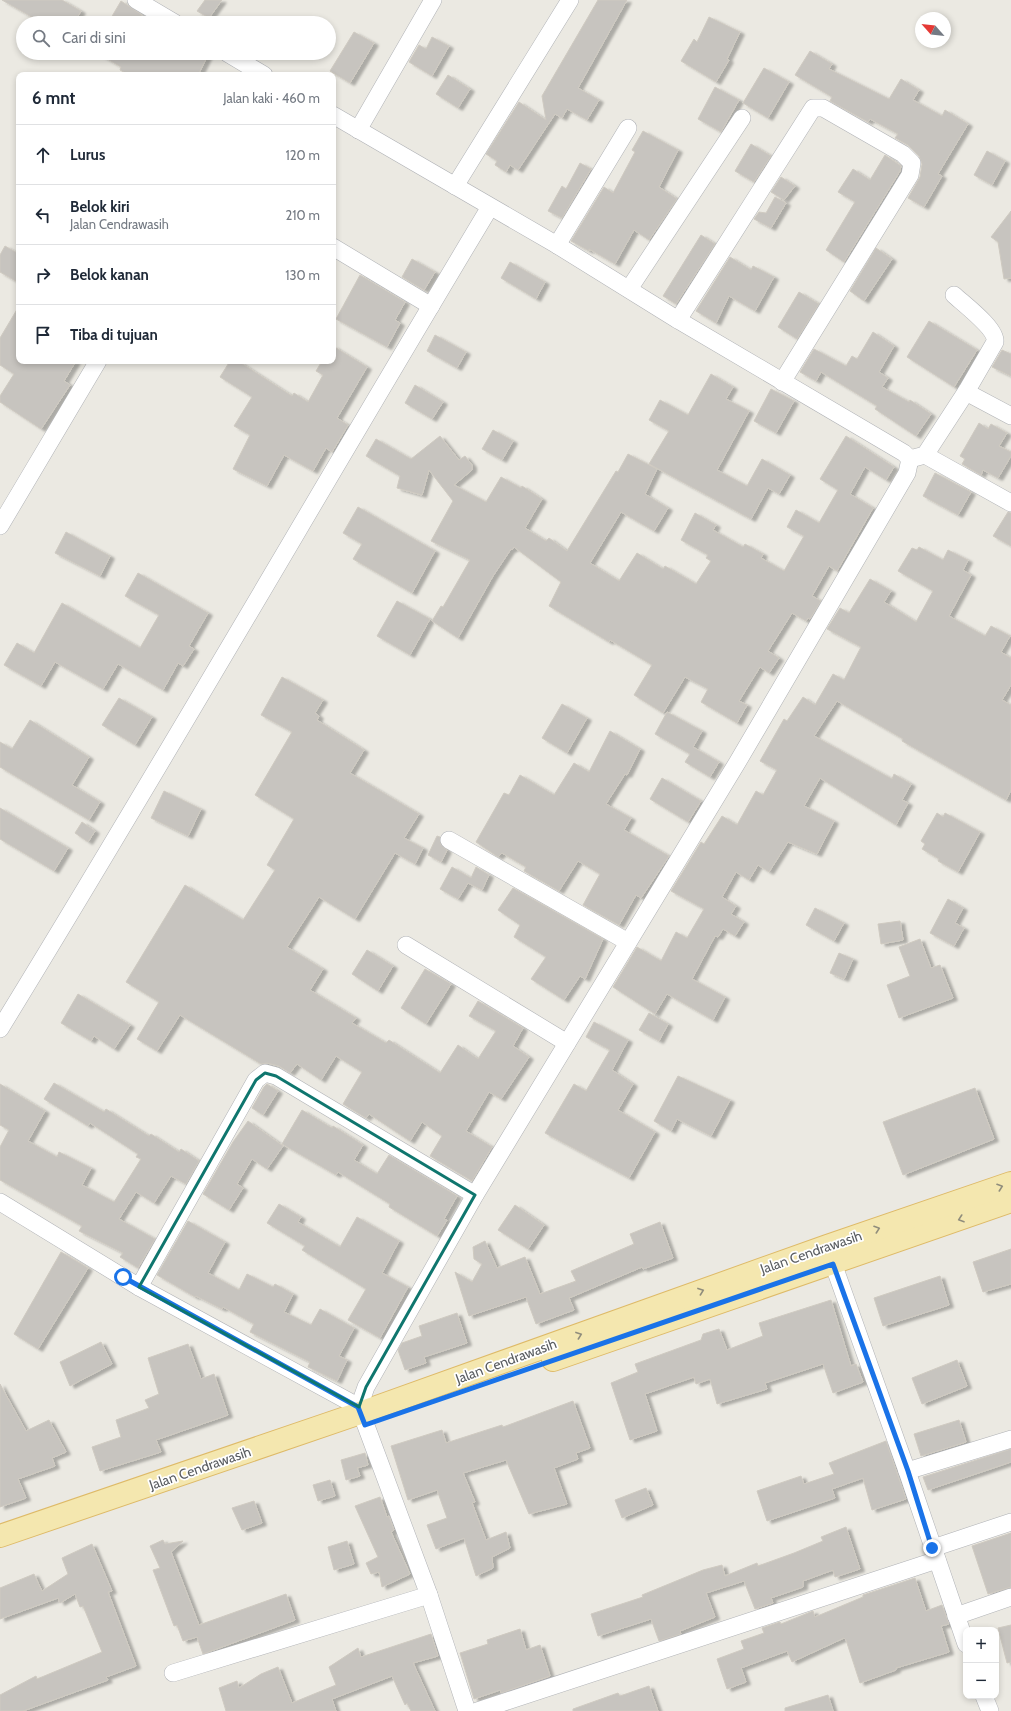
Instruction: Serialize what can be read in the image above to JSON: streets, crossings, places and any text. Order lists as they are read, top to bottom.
{
  "streets": {
    "main road": ["Jalan Cendrawasih"]
  },
  "north": "top left",
  "page": {
    "search": "Cari di sini",
    "heading": ["6 mnt", "Jalan kaki · 460 m"],
    "list": [
      ["Lurus", "120 m"],
      ["Belok kiri", "Jalan Cendrawasih", "210 m"],
      ["Belok kanan", "130 m"],
      "Tiba di tujuan"
    ],
    "map_buttons": ["+", "−"]
  }
}
